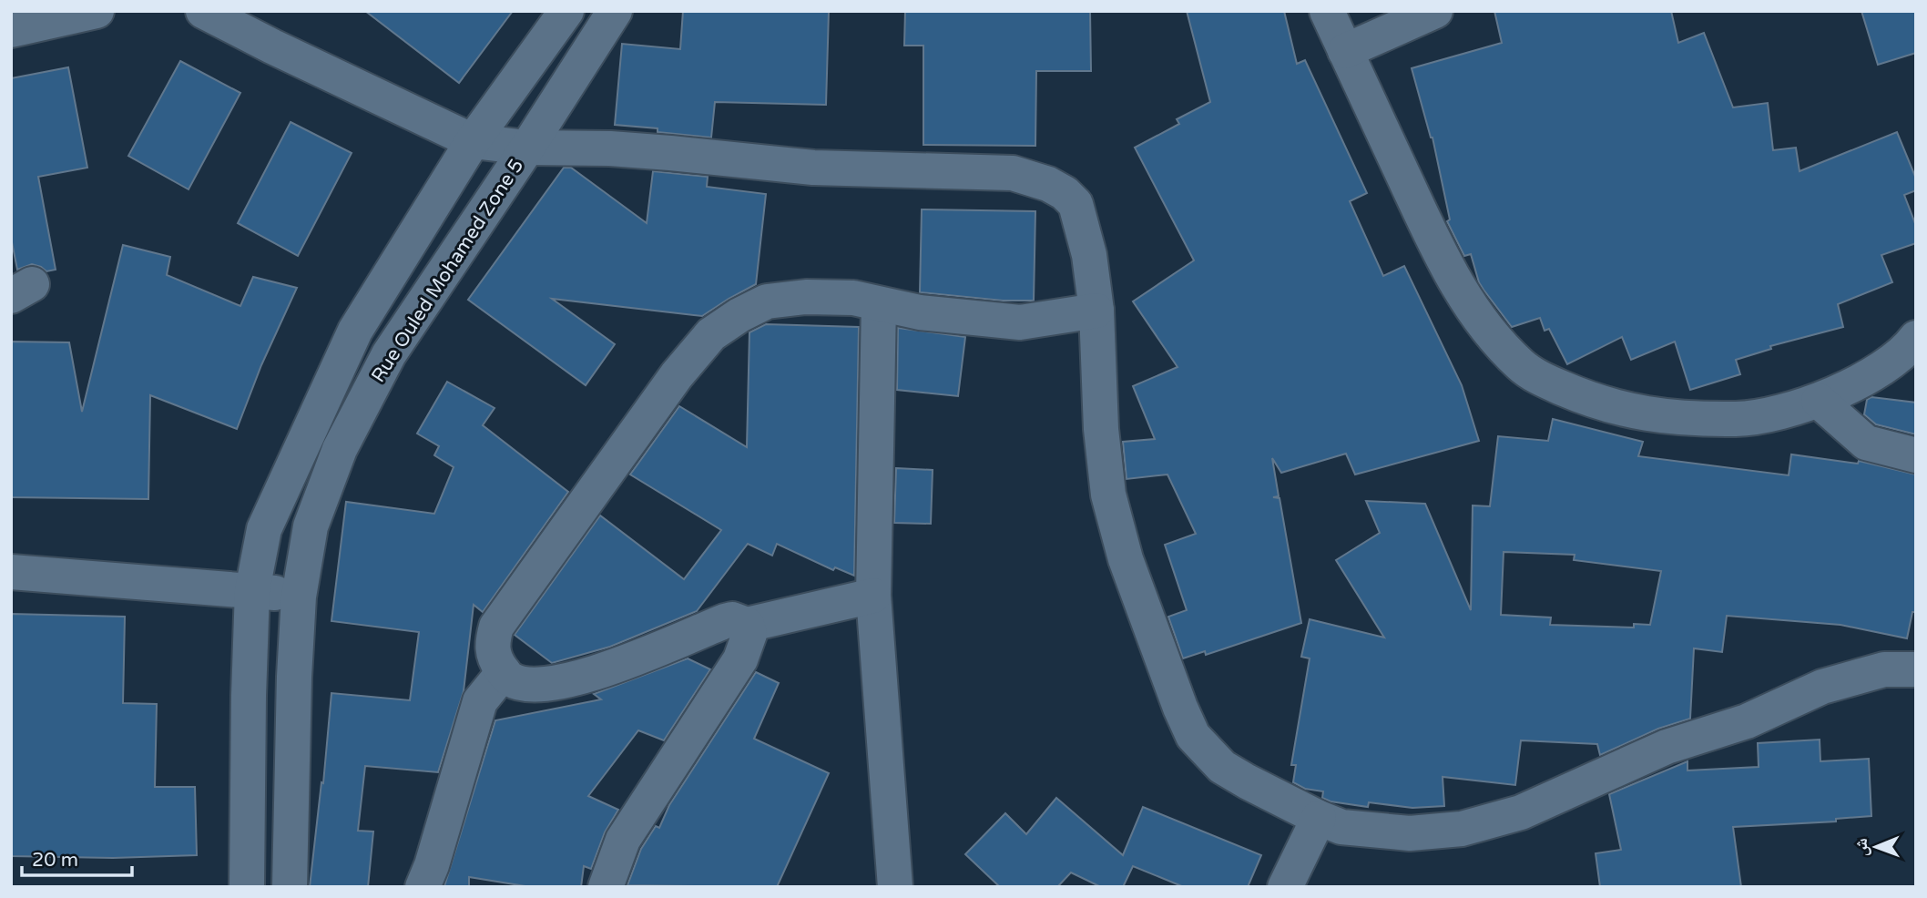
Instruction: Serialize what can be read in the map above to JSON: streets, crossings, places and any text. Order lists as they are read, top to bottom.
{
  "streets": {
    "street": ["Rue Ouled Mohamed Zone 5"]
  },
  "scale_bar": "20 m",
  "north": "left"
}
